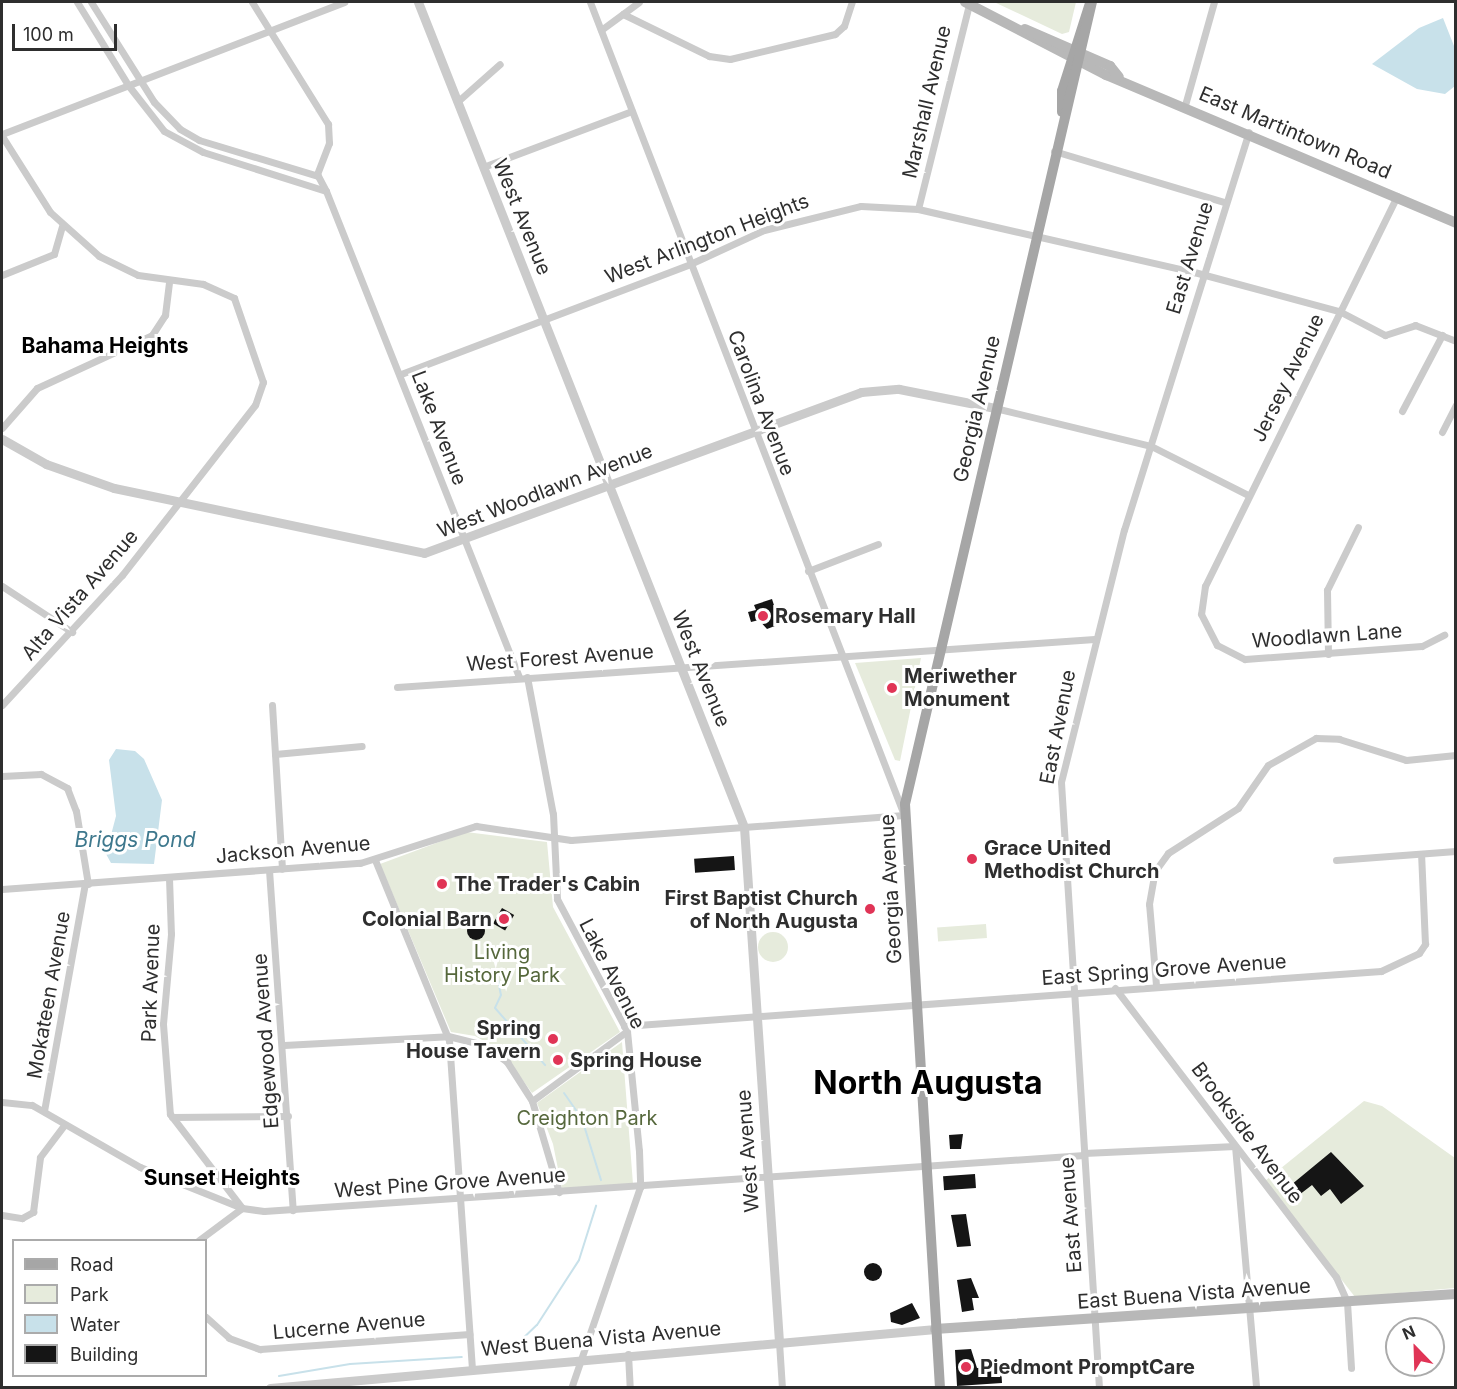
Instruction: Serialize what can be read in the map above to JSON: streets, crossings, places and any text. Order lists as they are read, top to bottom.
{
  "streets": {
    "main road": ["East Martintown Road", "Georgia Avenue", "East Buena Vista Avenue"],
    "street": [
      "Marshall Avenue",
      "West Avenue",
      "West Arlington Heights",
      "East Avenue",
      "Jersey Avenue",
      "Carolina Avenue",
      "Lake Avenue",
      "West Woodlawn Avenue",
      "Alta Vista Avenue",
      "Woodlawn Lane",
      "West Forest Avenue",
      "Jackson Avenue",
      "East Spring Grove Avenue",
      "Park Avenue",
      "Mokateen Avenue",
      "Edgewood Avenue",
      "Brookside Avenue",
      "West Pine Grove Avenue",
      "Lucerne Avenue",
      "West Buena Vista Avenue"
    ]
  },
  "crossings": [
    ["Marshall Avenue", "East Martintown Road"],
    ["Marshall Avenue", "West Arlington Heights"],
    ["East Martintown Road", "East Avenue"],
    ["East Martintown Road", "Jersey Avenue"],
    ["East Martintown Road", "Georgia Avenue"],
    ["West Avenue", "West Arlington Heights"],
    ["West Avenue", "West Woodlawn Avenue"],
    ["West Avenue", "West Forest Avenue"],
    ["West Avenue", "Jackson Avenue"],
    ["West Avenue", "East Spring Grove Avenue"],
    ["West Avenue", "West Pine Grove Avenue"],
    ["West Avenue", "West Buena Vista Avenue"],
    ["West Arlington Heights", "East Avenue"],
    ["West Arlington Heights", "Jersey Avenue"],
    ["West Arlington Heights", "Carolina Avenue"],
    ["West Arlington Heights", "Georgia Avenue"],
    ["West Arlington Heights", "Lake Avenue"],
    ["East Avenue", "West Forest Avenue"],
    ["East Avenue", "East Spring Grove Avenue"],
    ["East Avenue", "West Pine Grove Avenue"],
    ["East Avenue", "East Buena Vista Avenue"],
    ["Jersey Avenue", "Woodlawn Lane"],
    ["Carolina Avenue", "Georgia Avenue"],
    ["Carolina Avenue", "West Woodlawn Avenue"],
    ["Carolina Avenue", "West Forest Avenue"],
    ["Carolina Avenue", "Jackson Avenue"],
    ["Georgia Avenue", "West Woodlawn Avenue"],
    ["Georgia Avenue", "West Forest Avenue"],
    ["Georgia Avenue", "Jackson Avenue"],
    ["Georgia Avenue", "East Spring Grove Avenue"],
    ["Georgia Avenue", "West Pine Grove Avenue"],
    ["Georgia Avenue", "East Buena Vista Avenue"],
    ["Georgia Avenue", "West Buena Vista Avenue"],
    ["Lake Avenue", "West Woodlawn Avenue"],
    ["Lake Avenue", "West Forest Avenue"],
    ["Lake Avenue", "Jackson Avenue"],
    ["Lake Avenue", "East Spring Grove Avenue"],
    ["Lake Avenue", "West Pine Grove Avenue"],
    ["Lake Avenue", "West Buena Vista Avenue"],
    ["West Woodlawn Avenue", "Alta Vista Avenue"],
    ["Jackson Avenue", "Park Avenue"],
    ["Jackson Avenue", "Mokateen Avenue"],
    ["Jackson Avenue", "Edgewood Avenue"],
    ["East Spring Grove Avenue", "Brookside Avenue"],
    ["Mokateen Avenue", "West Pine Grove Avenue"],
    ["Edgewood Avenue", "West Pine Grove Avenue"],
    ["Brookside Avenue", "West Pine Grove Avenue"],
    ["Brookside Avenue", "East Buena Vista Avenue"],
    ["East Buena Vista Avenue", "West Buena Vista Avenue"]
  ],
  "districts": ["Bahama Heights", "North Augusta", "Sunset Heights"],
  "water": ["Briggs Pond"],
  "parks": ["Living History Park", "Creighton Park"],
  "places": [
    "Rosemary Hall",
    "Meriwether Monument",
    "Grace United Methodist Church",
    "The Trader's Cabin",
    "First Baptist Church of North Augusta",
    "Colonial Barn",
    "Spring House Tavern",
    "Spring House",
    "Piedmont PromptCare"
  ],
  "legend": [
    "Road",
    "Park",
    "Water",
    "Building"
  ],
  "scale_bar": "100 m",
  "north": "top left"
}
